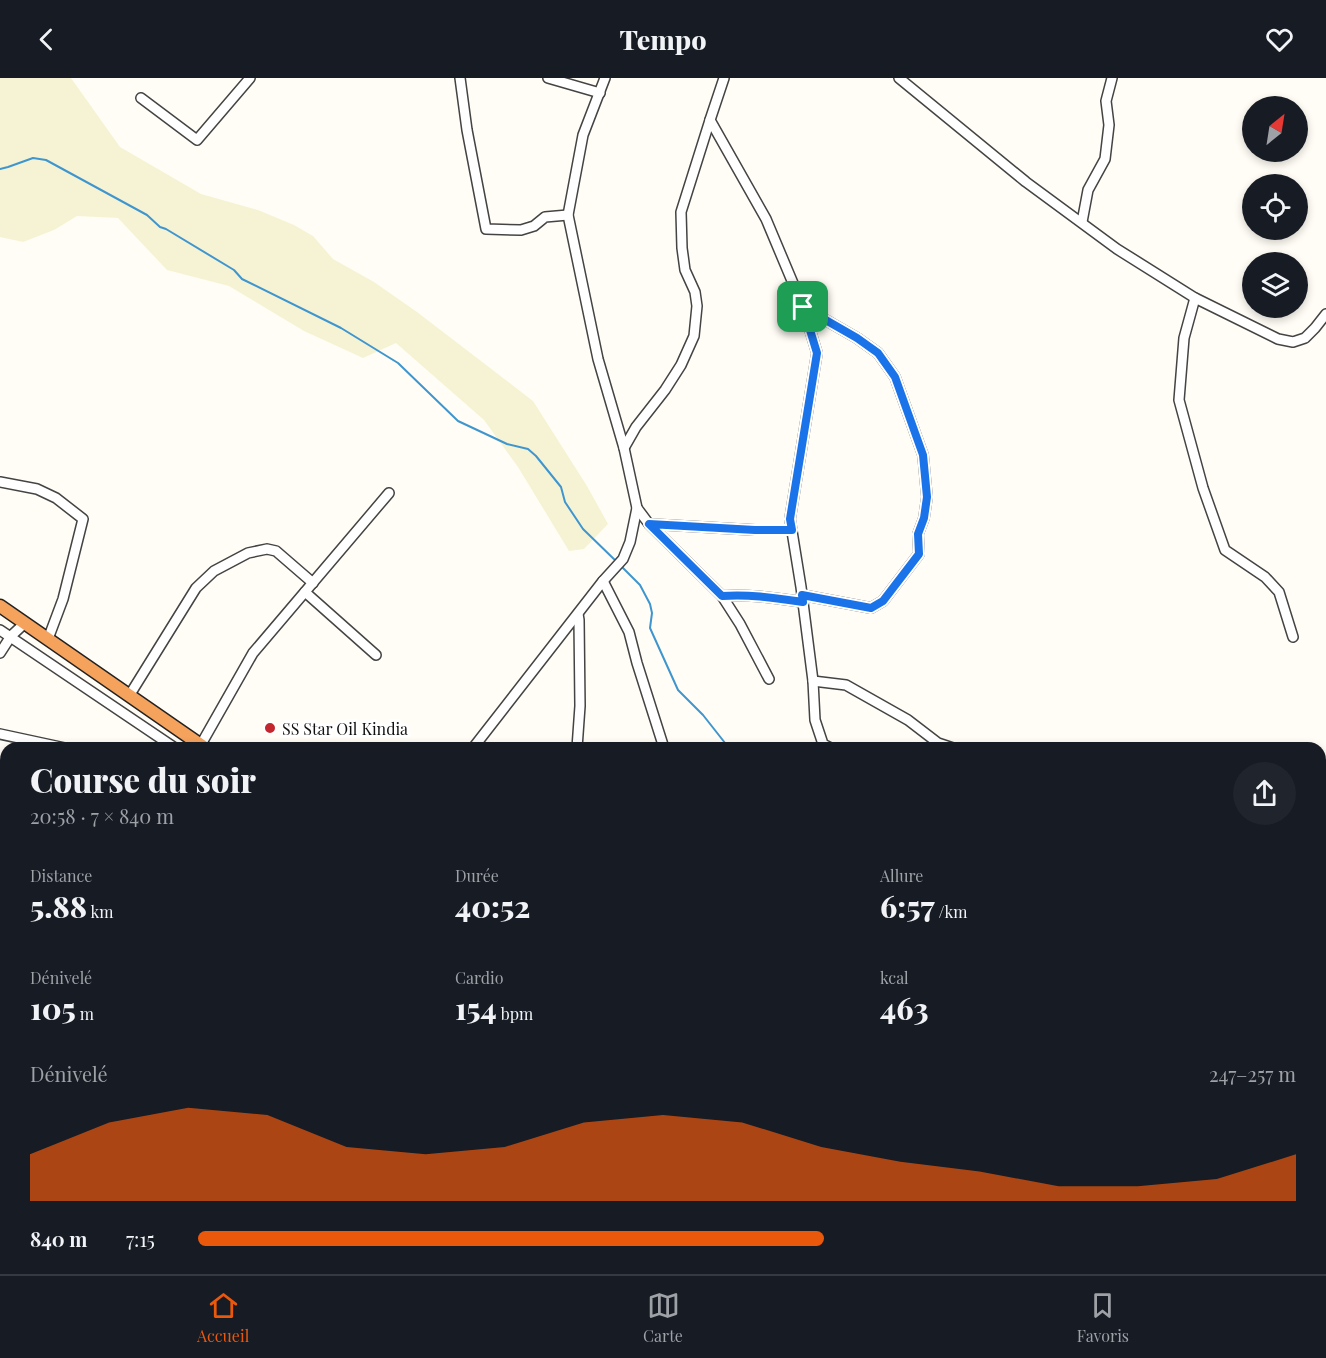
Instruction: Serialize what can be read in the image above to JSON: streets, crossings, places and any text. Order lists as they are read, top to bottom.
{
  "places": ["SS Star Oil Kindia"],
  "north": "top right",
  "page": {
    "header": "Tempo",
    "heading": ["Course du soir", "20:58 · 7 × 840 m"],
    "stats": [
      ["Distance", "5.88 km"],
      ["Durée", "40:52"],
      ["Allure", "6:57 /km"],
      ["Dénivelé", "105 m"],
      ["Cardio", "154 bpm"],
      ["kcal", "463"]
    ],
    "chart": ["Dénivelé", "247–257 m"],
    "list": [
      {
        "name": "840 m",
        "note": "7:15"
      }
    ],
    "tabs": ["Accueil", "Carte", "Favoris"]
  }
}
